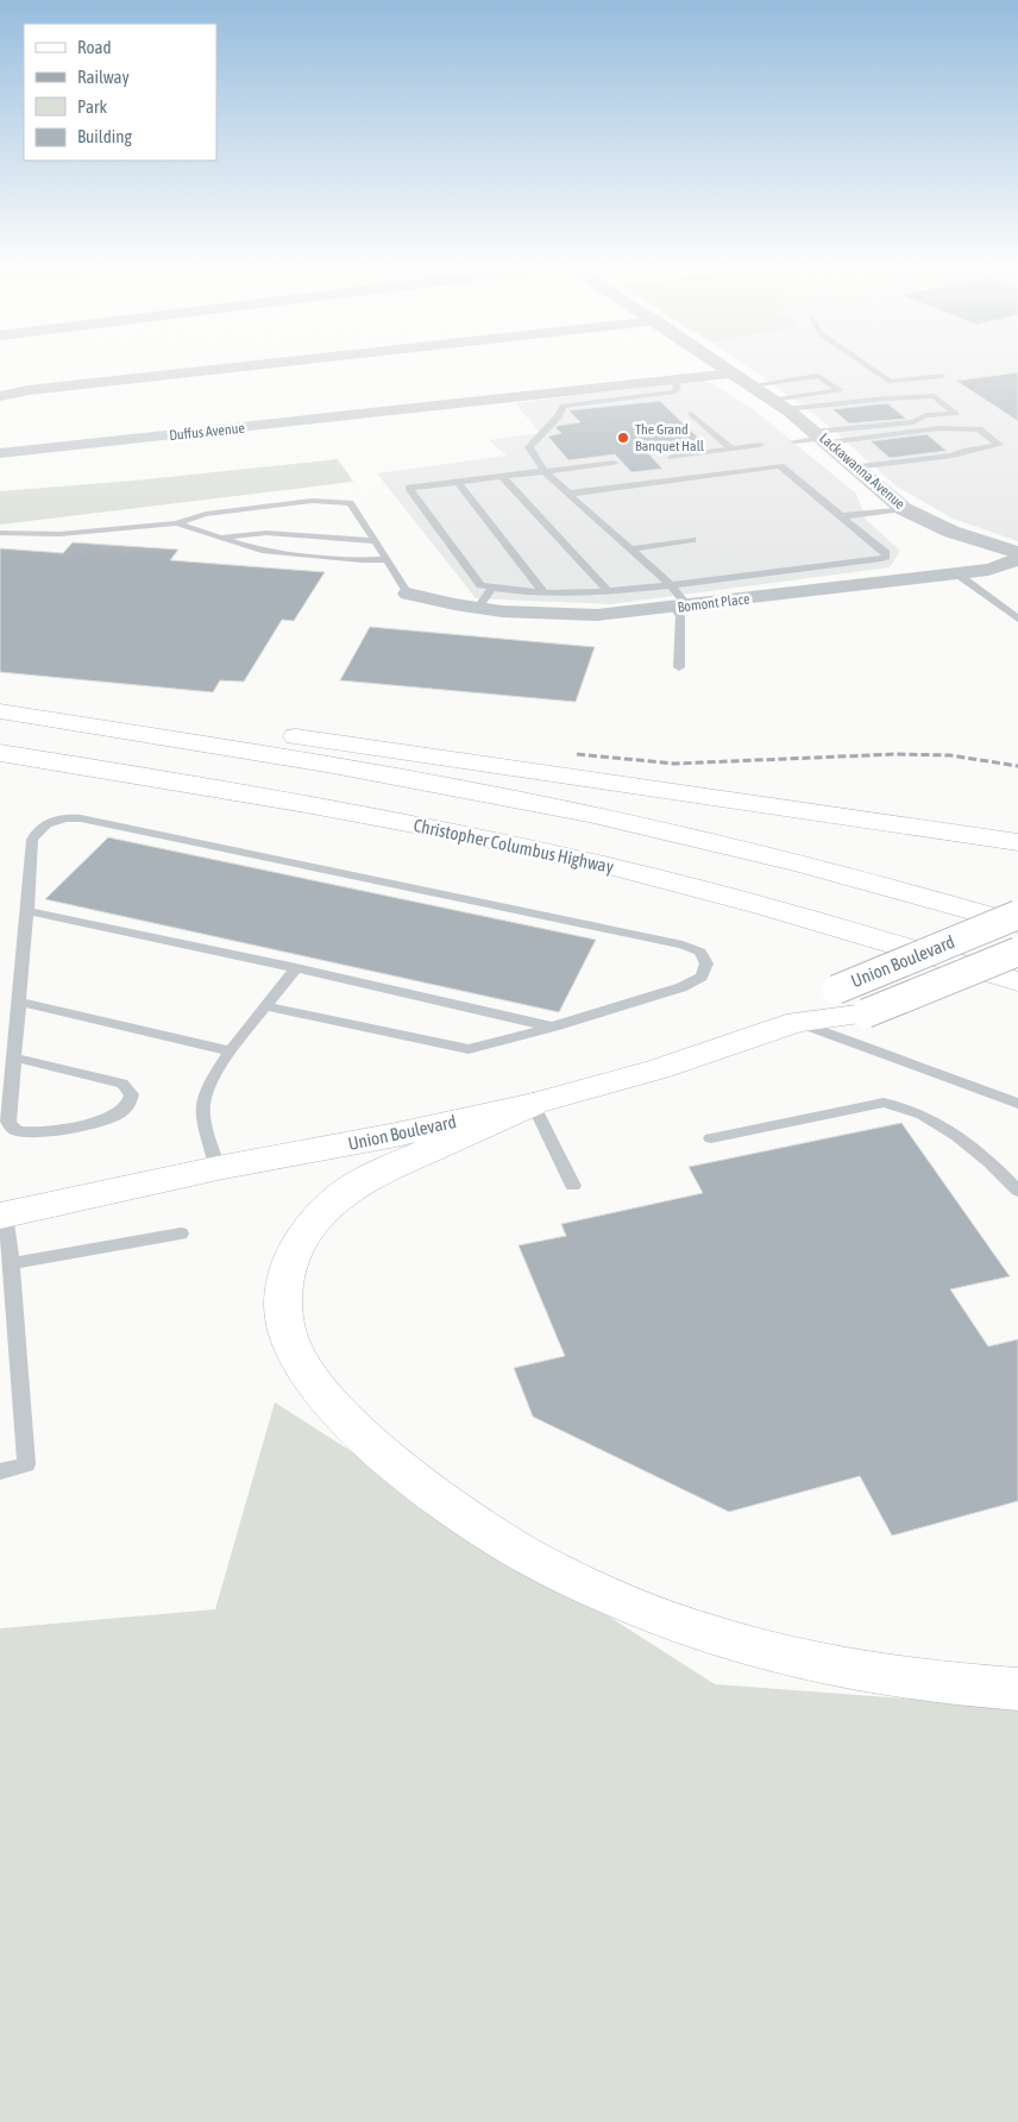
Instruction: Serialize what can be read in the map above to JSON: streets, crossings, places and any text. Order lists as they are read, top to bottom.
{
  "streets": {
    "main road": ["Christopher Columbus Highway", "Union Boulevard"],
    "street": ["Duffus Avenue", "Lackawanna Avenue", "Bomont Place"]
  },
  "crossings": [
    ["Duffus Avenue", "Lackawanna Avenue"],
    ["Lackawanna Avenue", "Bomont Place"]
  ],
  "places": ["The Grand Banquet Hall"],
  "legend": [
    "Road",
    "Railway",
    "Park",
    "Building"
  ]
}
